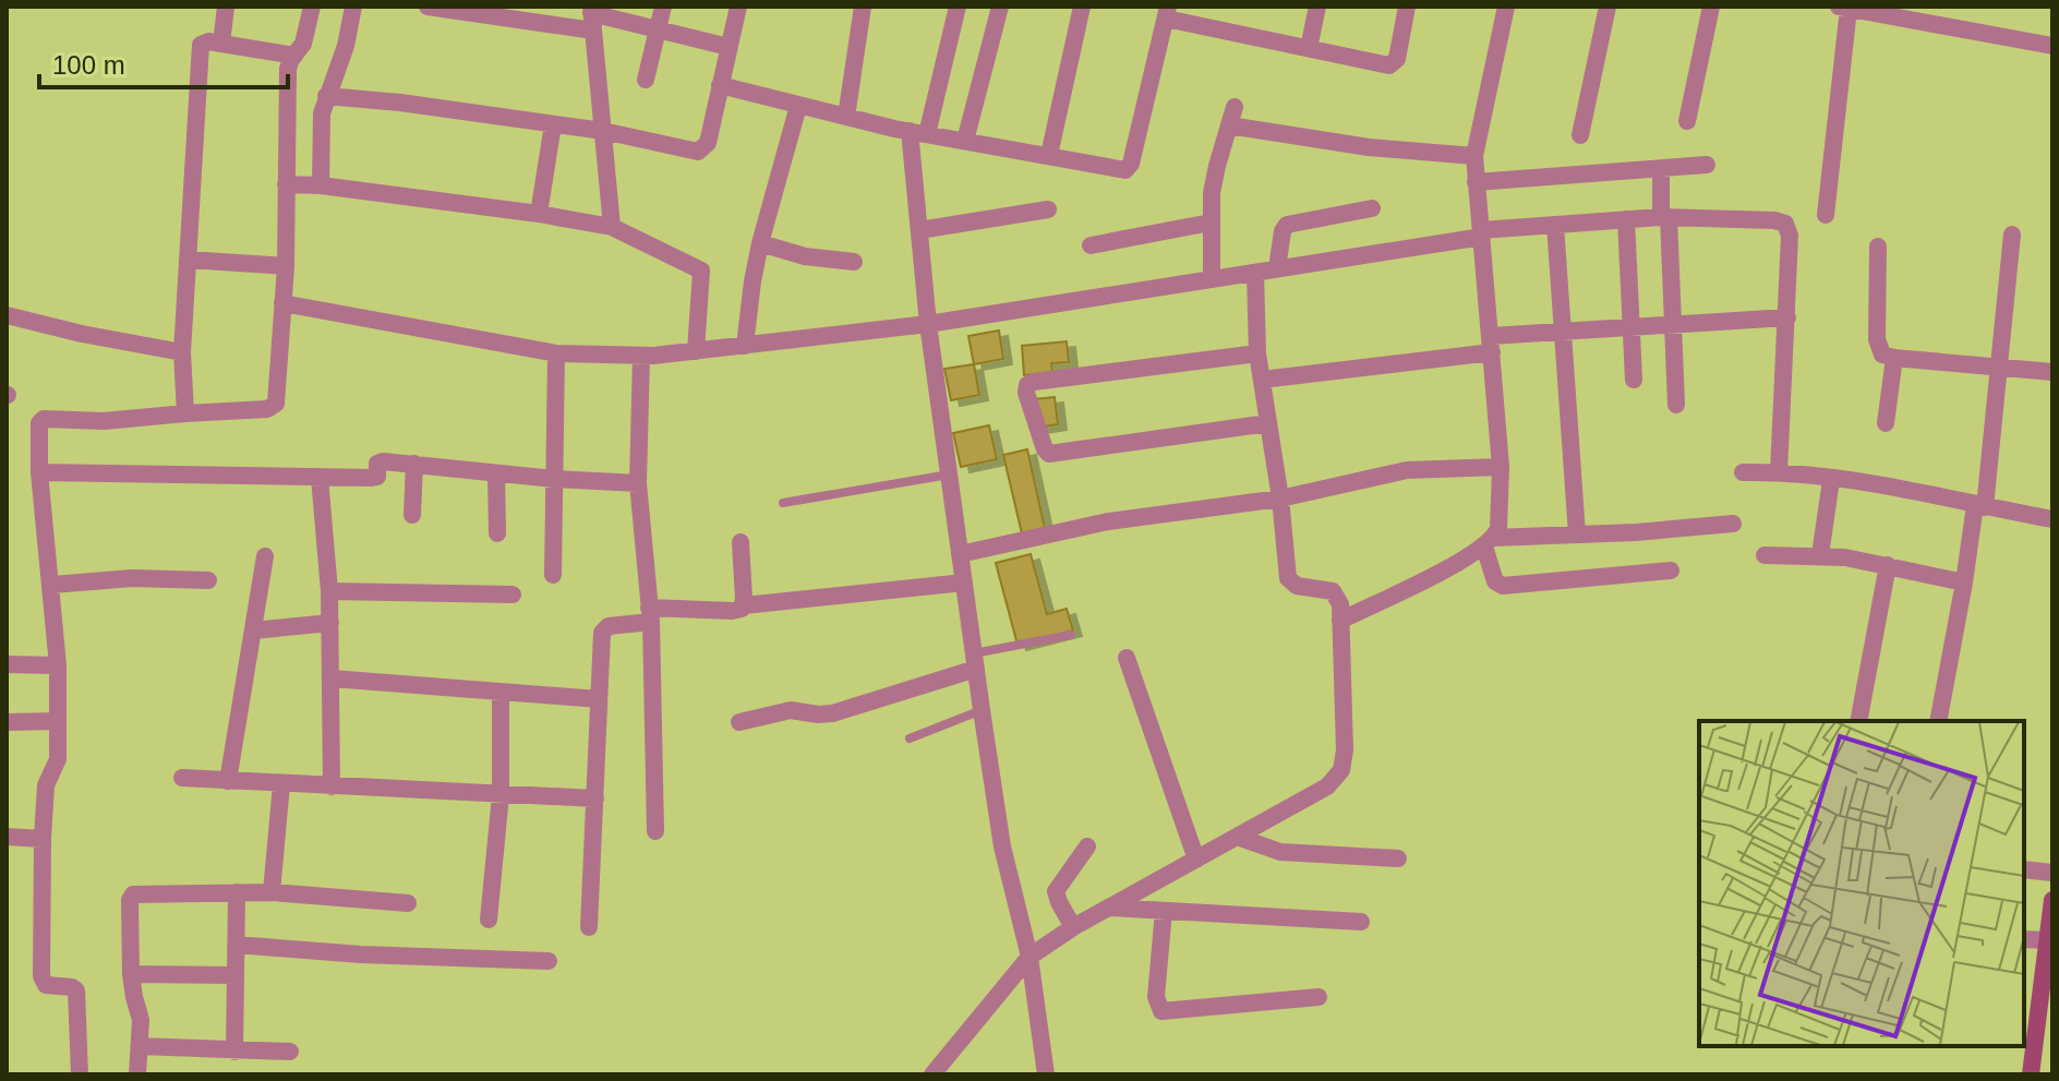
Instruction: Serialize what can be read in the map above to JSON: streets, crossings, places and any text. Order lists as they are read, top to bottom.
{
  "scale_bar": "100 m"
}
